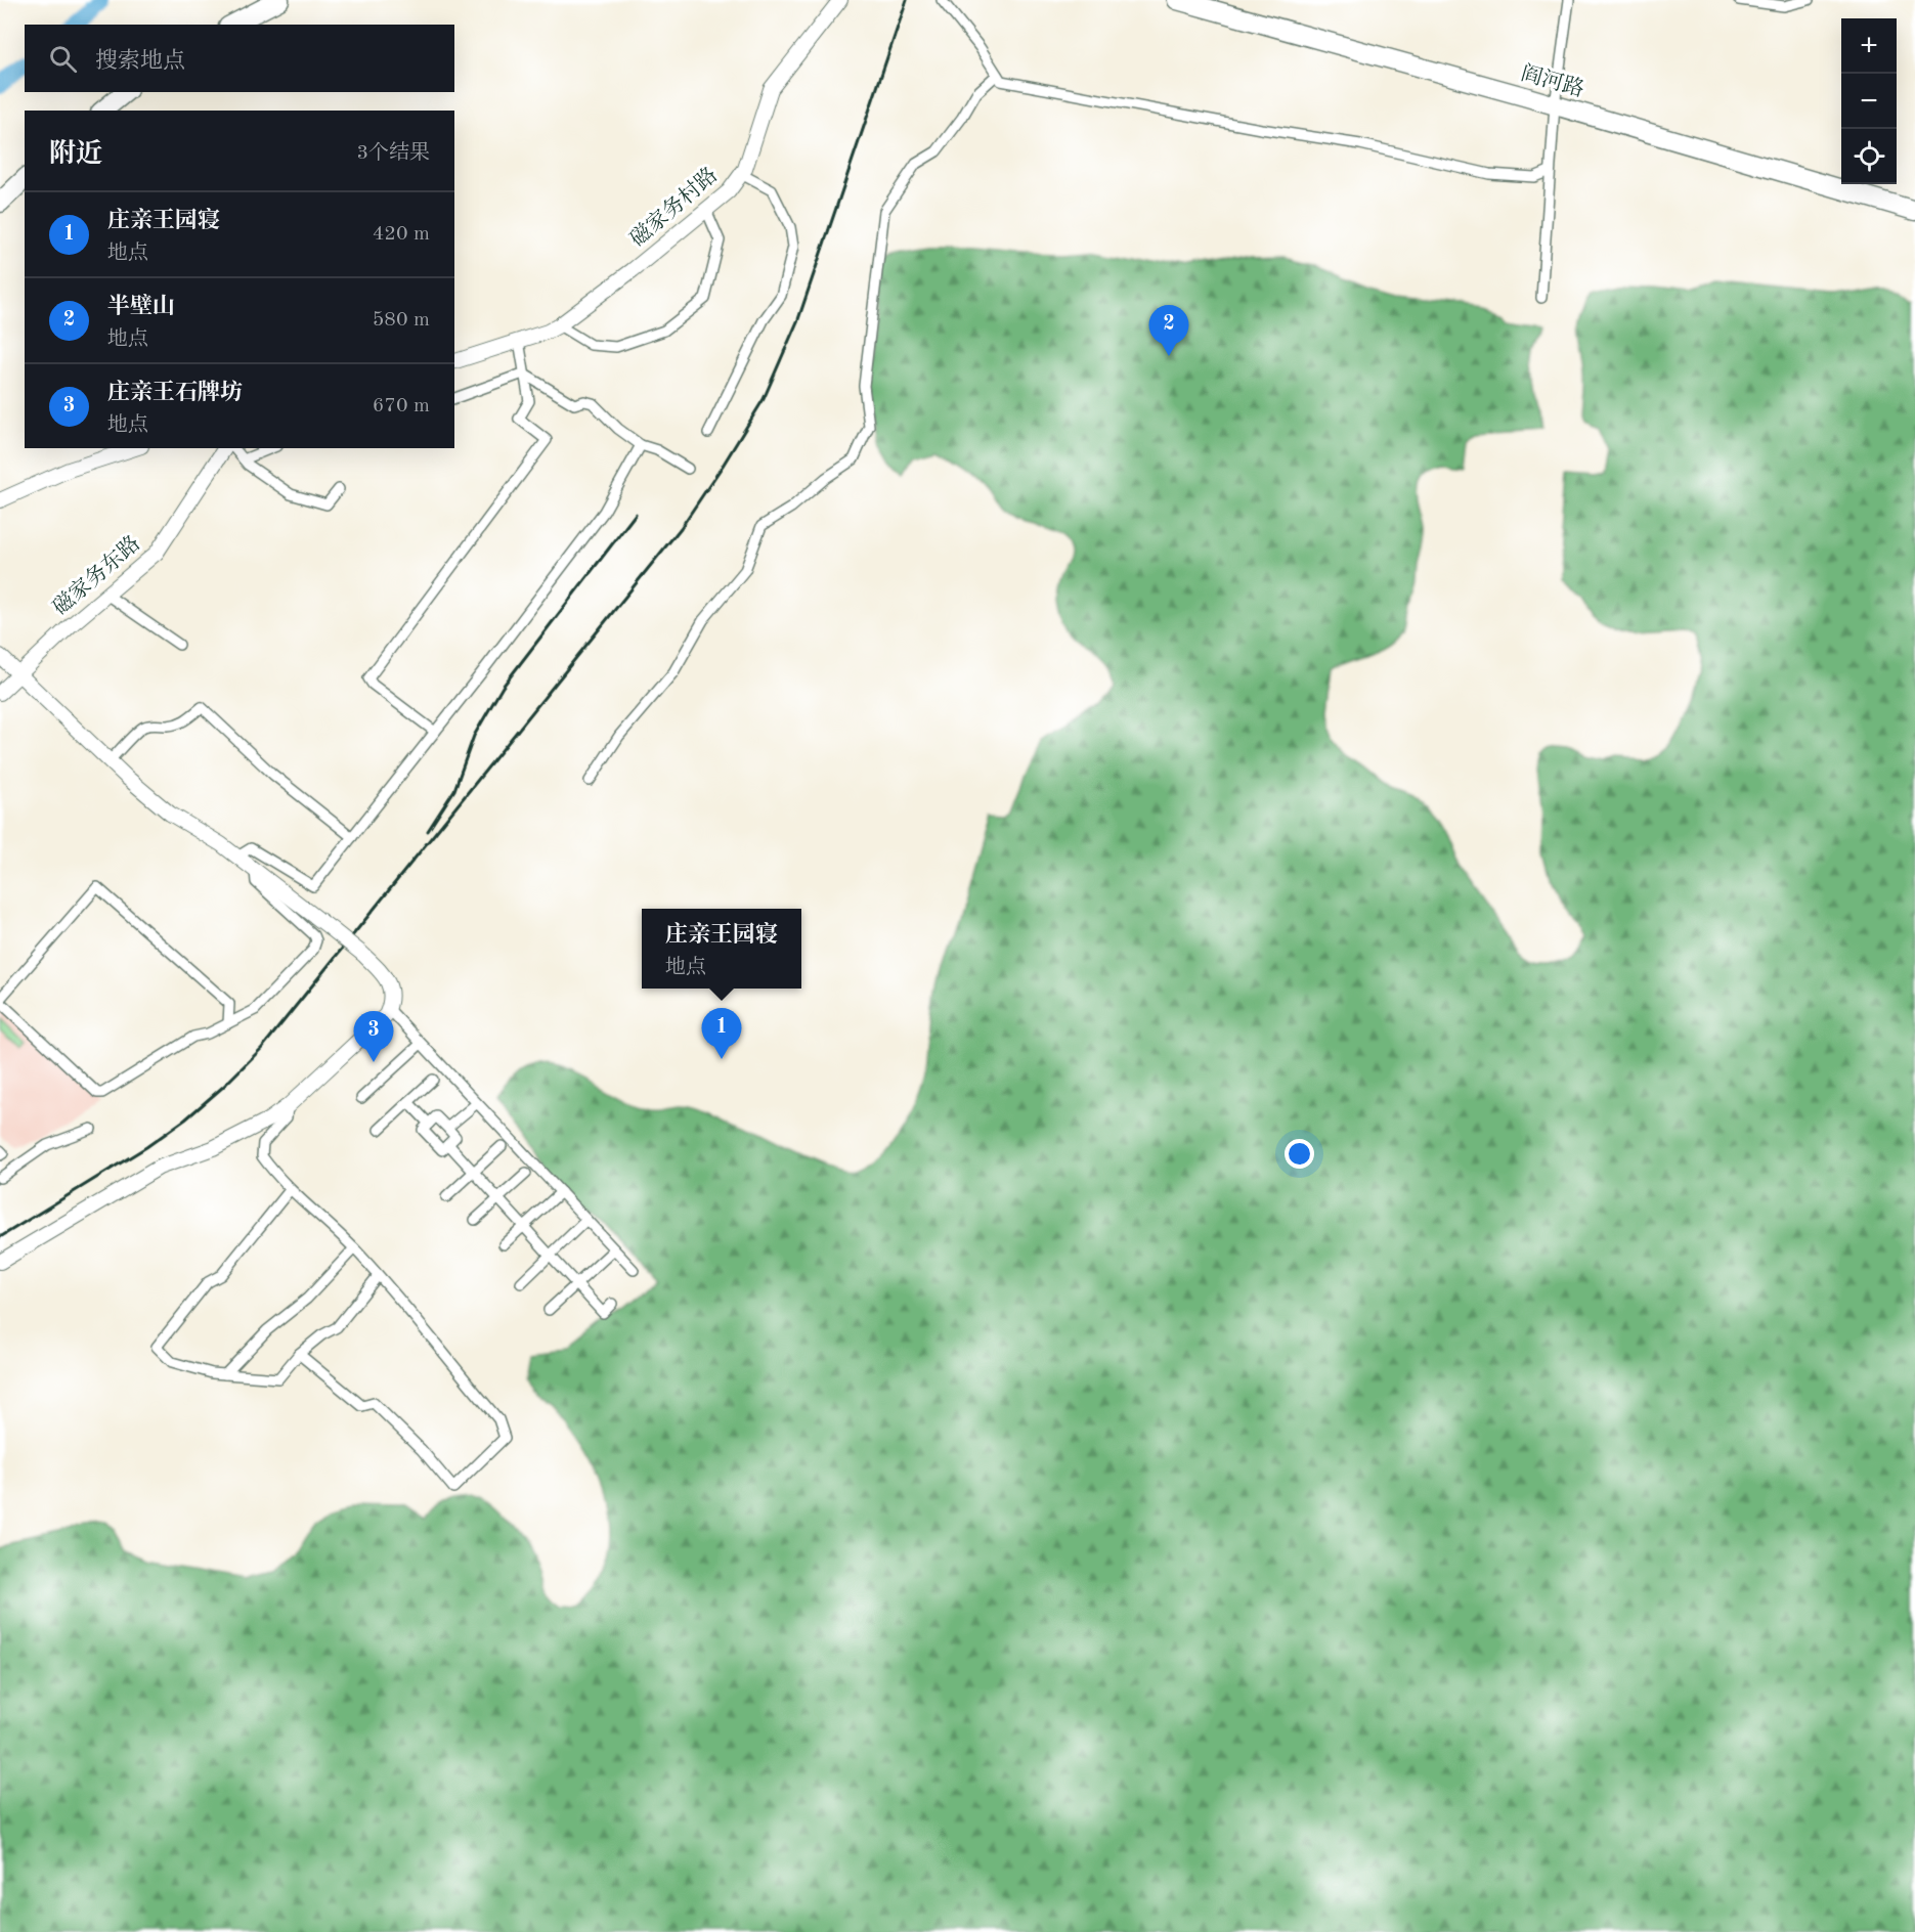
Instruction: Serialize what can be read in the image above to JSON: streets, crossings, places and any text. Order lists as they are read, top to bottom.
{
  "streets": {
    "highway": ["阎河路"],
    "street": ["磁家务村路", "磁家务东路"]
  },
  "page": {
    "map_buttons": ["+", "−"],
    "search": "搜索地点",
    "heading": ["附近", "3个结果"],
    "list": [
      {
        "mark": "1",
        "name": "庄亲王园寝",
        "note": "地点",
        "value": "420 m"
      },
      {
        "mark": "2",
        "name": "半壁山",
        "note": "地点",
        "value": "580 m"
      },
      {
        "mark": "3",
        "name": "庄亲王石牌坊",
        "note": "地点",
        "value": "670 m"
      }
    ],
    "pins": ["2", "1", "3"],
    "popup": ["庄亲王园寝", "地点"]
  }
}
